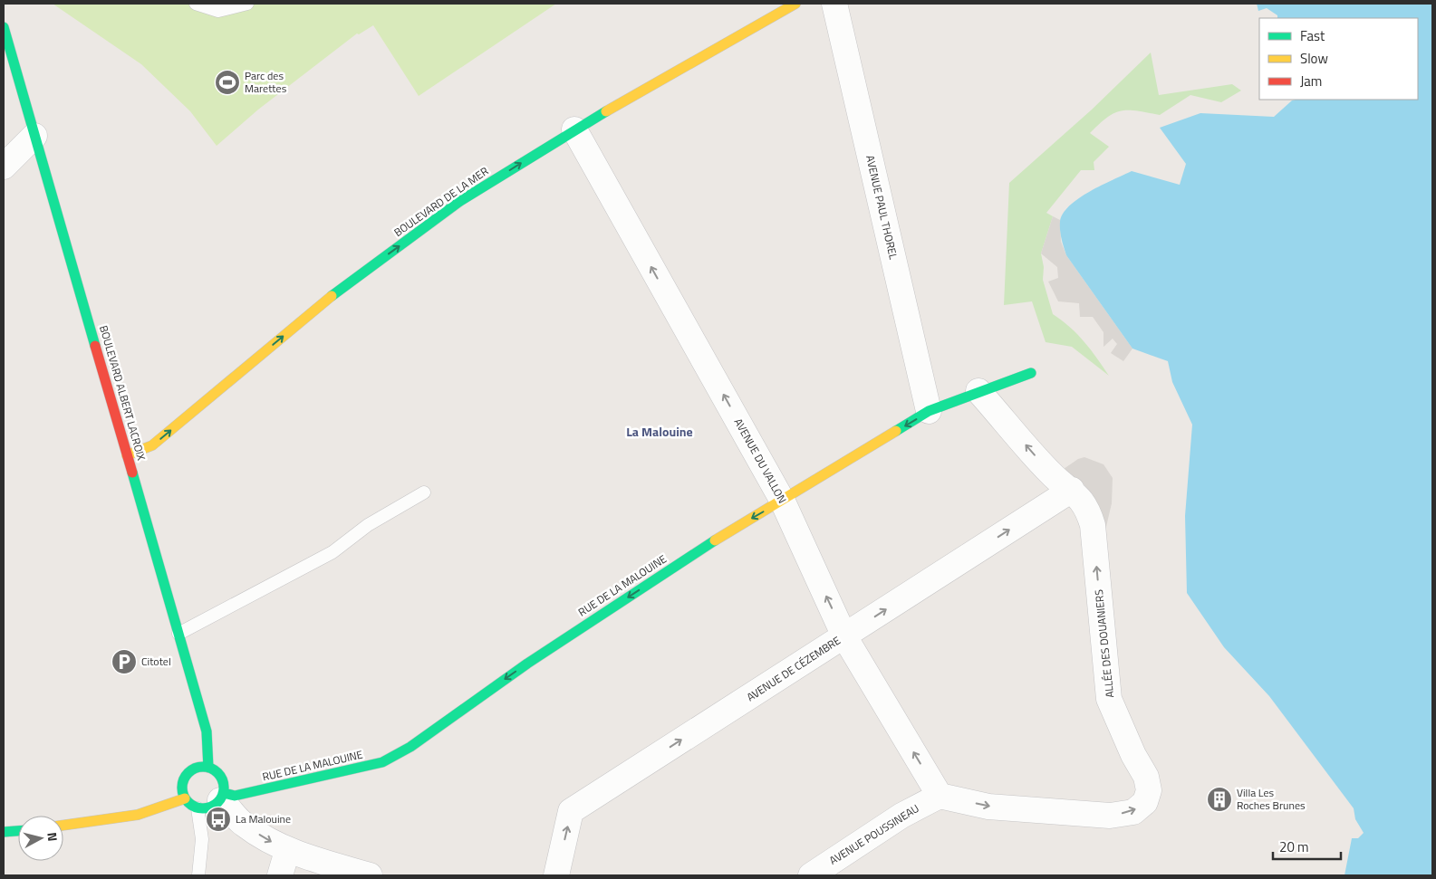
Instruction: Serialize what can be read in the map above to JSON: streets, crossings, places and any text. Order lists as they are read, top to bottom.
{
  "streets": {
    "street": [
      "BOULEVARD DE LA MER",
      "AVENUE PAUL THOREL",
      "BOULEVARD ALBERT LACROIX",
      "AVENUE DU VALLON",
      "RUE DE LA MALOUINE",
      "ALLÉE DES DOUANIERS",
      "AVENUE DE CÉZEMBRE",
      "AVENUE POUSSINEAU"
    ]
  },
  "crossings": [
    ["BOULEVARD DE LA MER", "BOULEVARD ALBERT LACROIX"],
    ["BOULEVARD DE LA MER", "AVENUE DU VALLON"],
    ["AVENUE PAUL THOREL", "RUE DE LA MALOUINE"],
    ["BOULEVARD ALBERT LACROIX", "RUE DE LA MALOUINE"],
    ["AVENUE DU VALLON", "RUE DE LA MALOUINE"],
    ["AVENUE DU VALLON", "ALLÉE DES DOUANIERS"],
    ["AVENUE DU VALLON", "AVENUE DE CÉZEMBRE"],
    ["AVENUE DU VALLON", "AVENUE POUSSINEAU"],
    ["RUE DE LA MALOUINE", "ALLÉE DES DOUANIERS"],
    ["ALLÉE DES DOUANIERS", "AVENUE DE CÉZEMBRE"],
    ["ALLÉE DES DOUANIERS", "AVENUE POUSSINEAU"]
  ],
  "one_way": [
    "BOULEVARD DE LA MER",
    "AVENUE DU VALLON",
    "RUE DE LA MALOUINE",
    "AVENUE DE CÉZEMBRE"
  ],
  "districts": ["La Malouine"],
  "places": {
    "sports": ["Parc des Marettes"],
    "parking": ["Citotel"],
    "building": ["Villa Les Roches Brunes"],
    "bus stop": ["La Malouine"]
  },
  "legend": ["Fast", "Slow", "Jam"],
  "scale_bar": "20 m",
  "north": "right"
}
